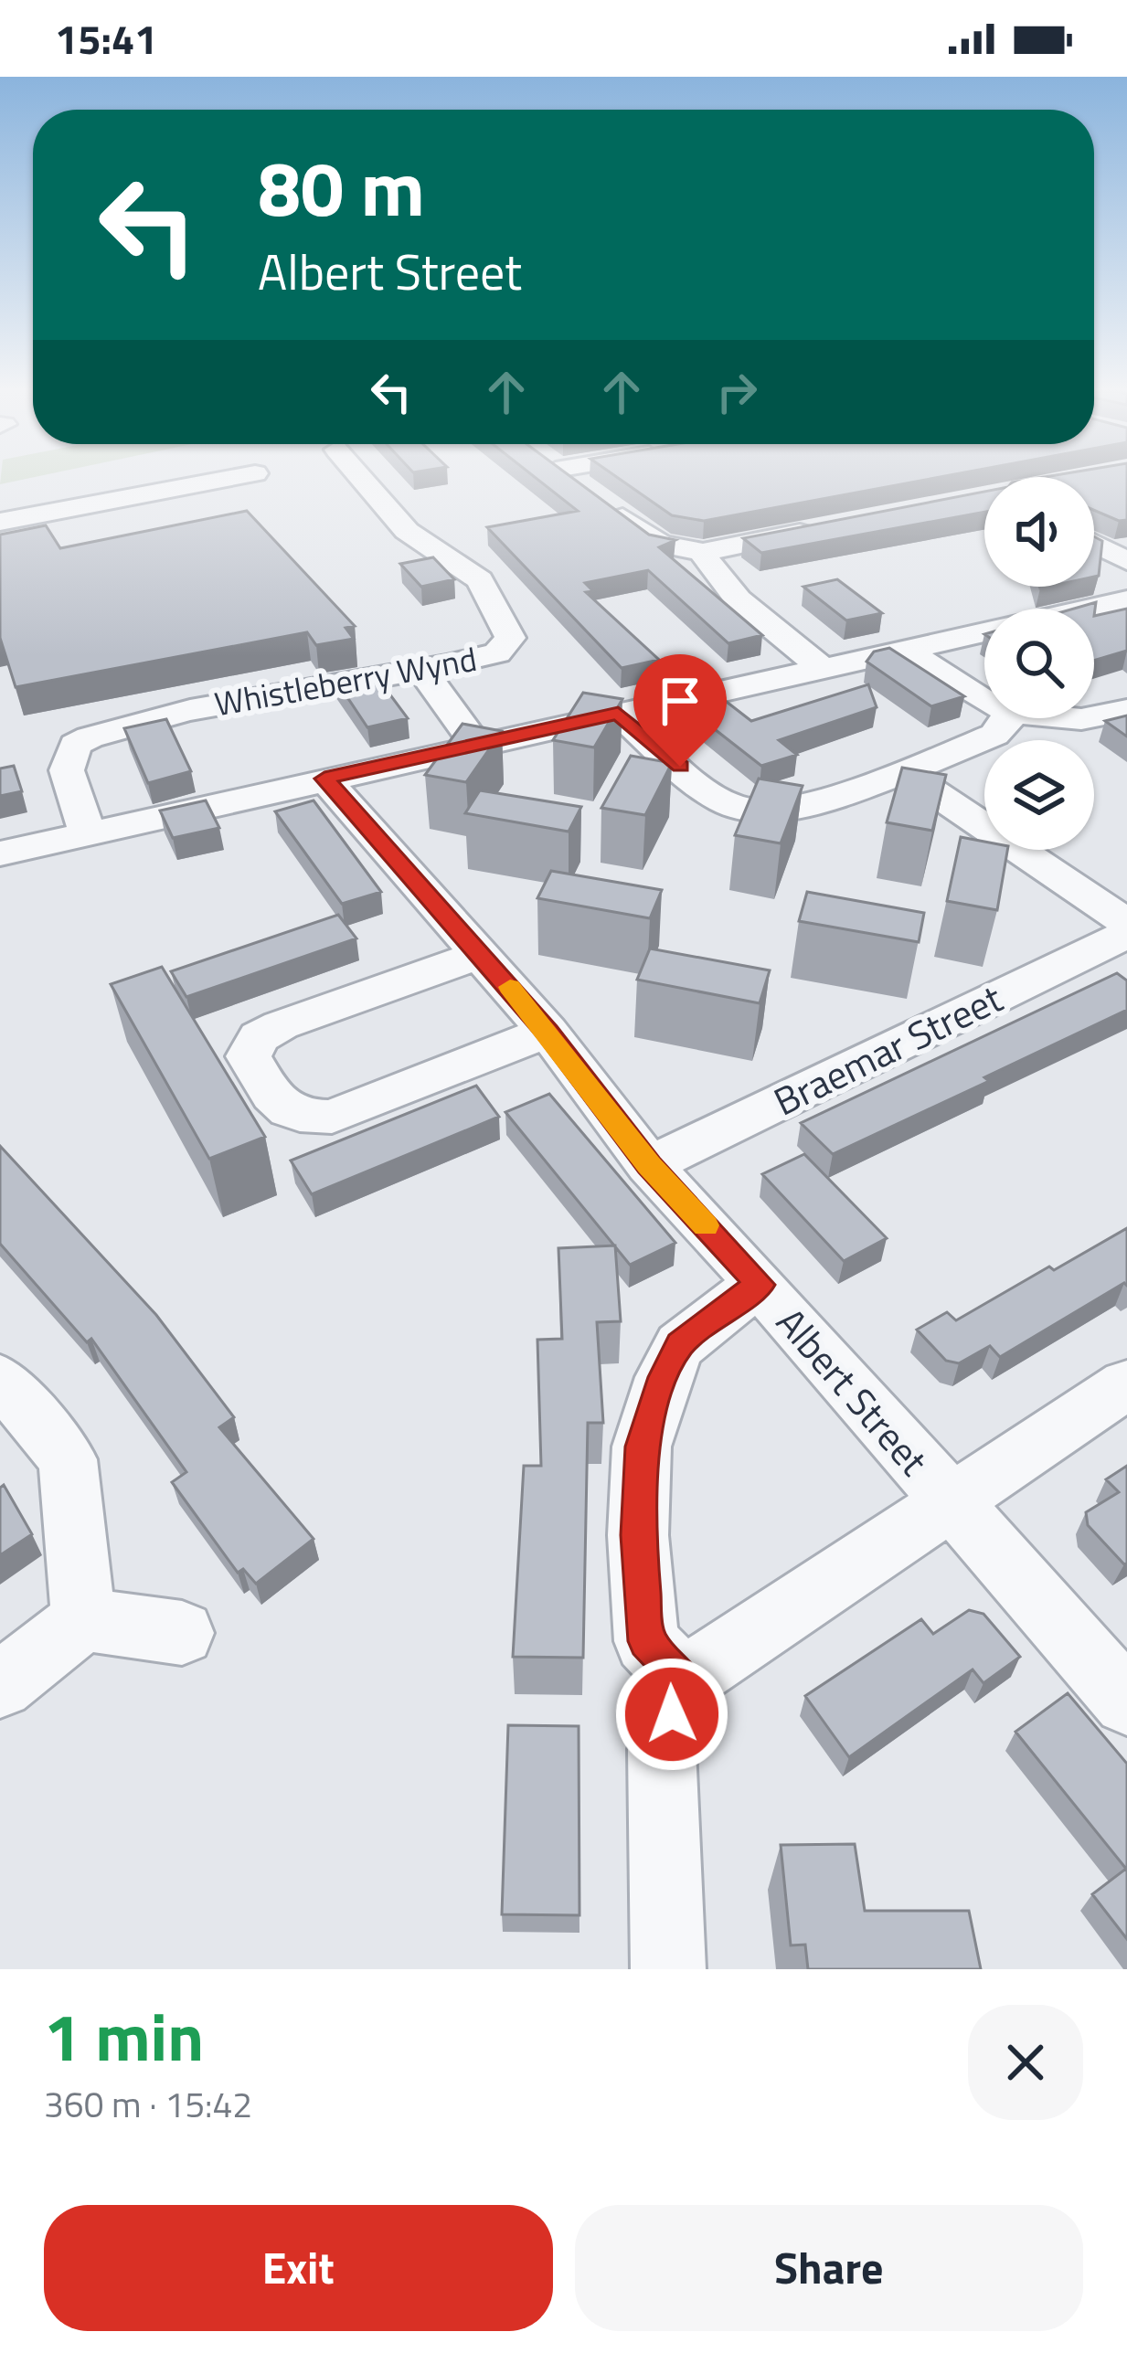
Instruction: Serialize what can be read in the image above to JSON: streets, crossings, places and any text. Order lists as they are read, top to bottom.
{
  "streets": {
    "street": ["Whistleberry Wynd", "Braemar Street", "Albert Street"]
  },
  "crossings": [
    ["Braemar Street", "Albert Street"]
  ],
  "page": {
    "status": "15:41",
    "turn": ["80 m", "Albert Street"],
    "heading": ["1 min", "360 m · 15:42"],
    "buttons": ["Exit", "Share"]
  }
}
